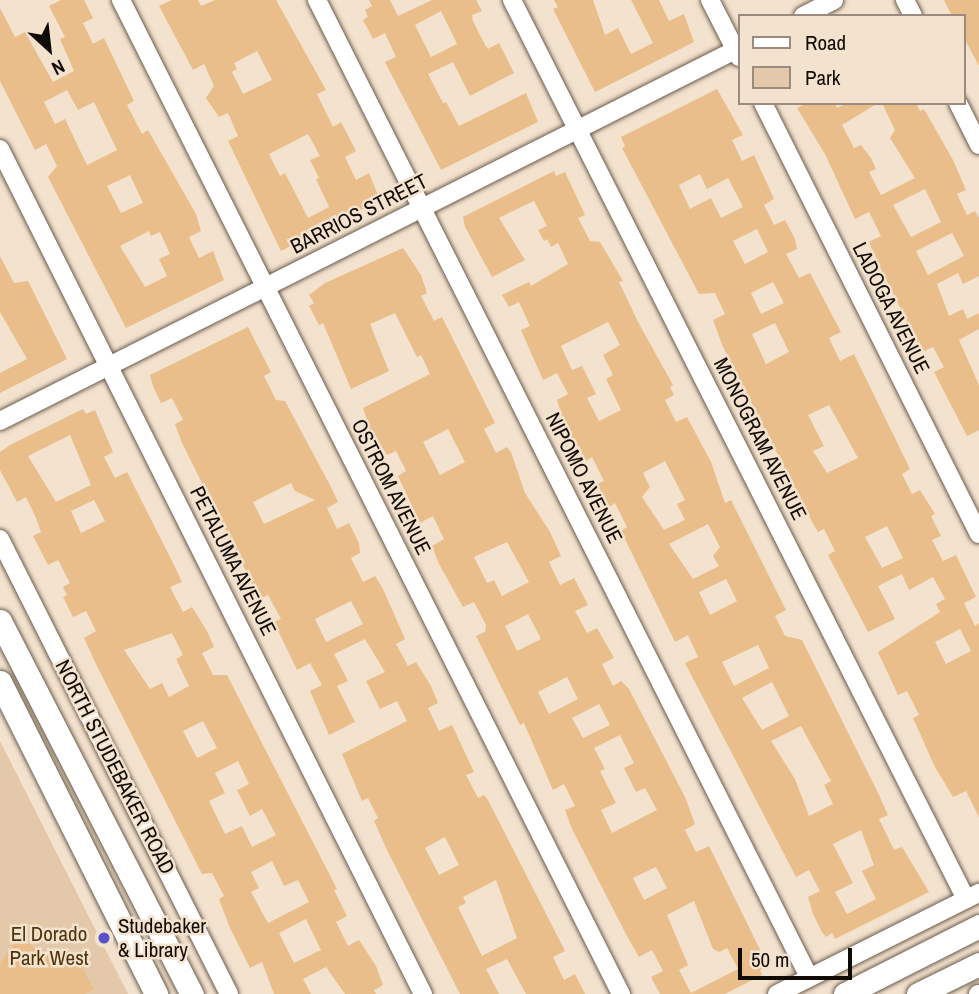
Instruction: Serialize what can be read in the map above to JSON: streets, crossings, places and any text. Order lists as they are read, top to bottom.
{
  "streets": {
    "main road": ["NORTH STUDEBAKER ROAD"],
    "street": [
      "BARRIOS STREET",
      "LADOGA AVENUE",
      "MONOGRAM AVENUE",
      "NIPOMO AVENUE",
      "OSTROM AVENUE",
      "PETALUMA AVENUE"
    ]
  },
  "crossings": [
    ["BARRIOS STREET", "MONOGRAM AVENUE"],
    ["BARRIOS STREET", "NIPOMO AVENUE"],
    ["BARRIOS STREET", "OSTROM AVENUE"],
    ["BARRIOS STREET", "PETALUMA AVENUE"]
  ],
  "parks": ["El Dorado Park West"],
  "places": ["Studebaker & Library"],
  "legend": ["Road", "Park"],
  "scale_bar": "50 m",
  "north": "bottom right"
}
